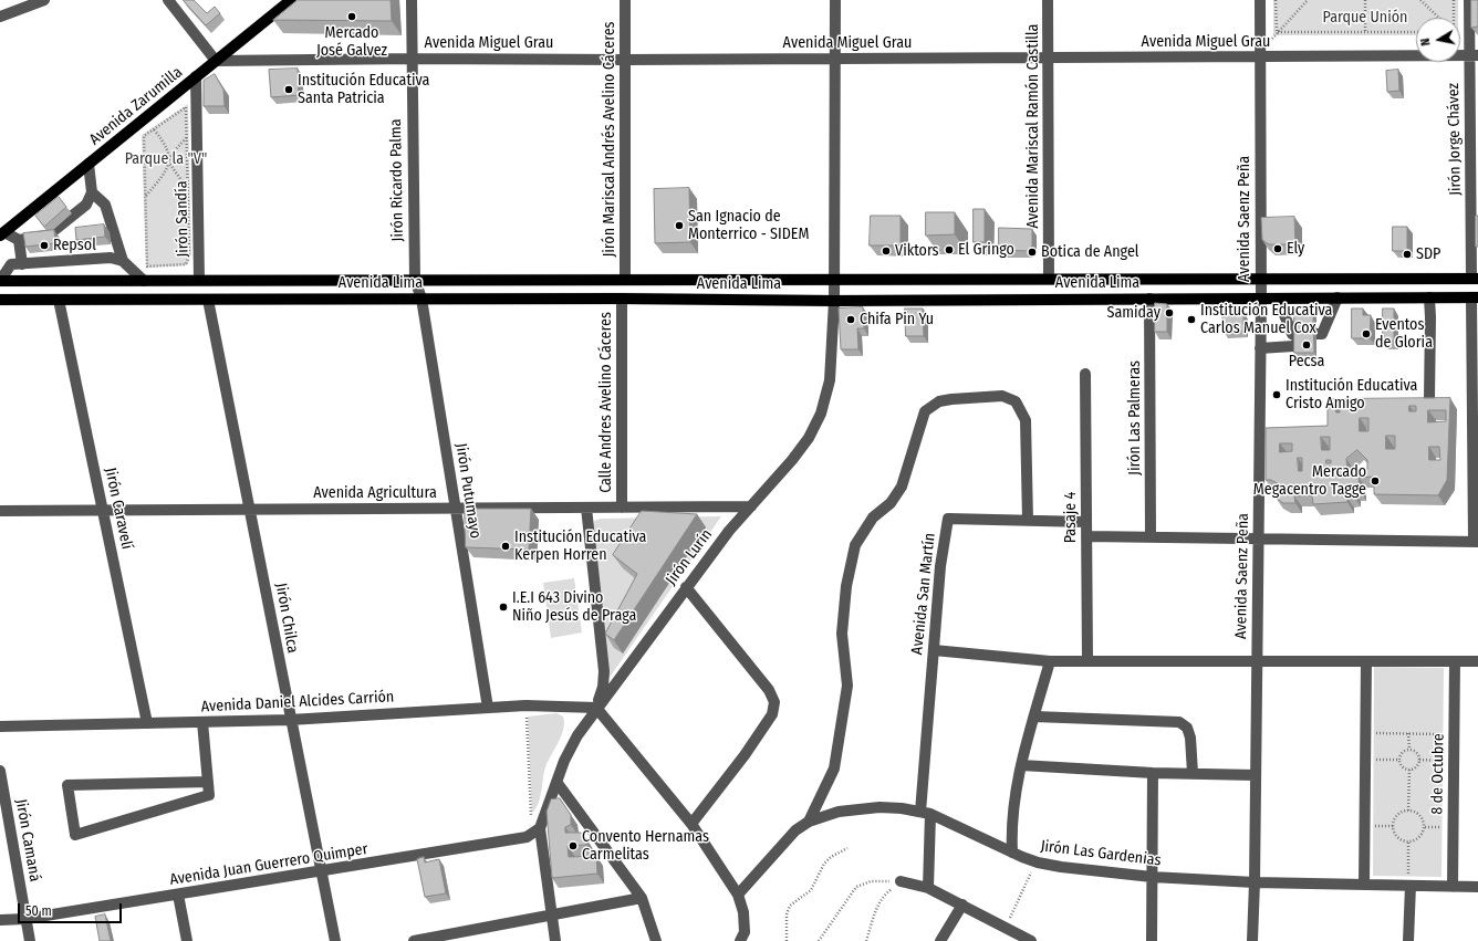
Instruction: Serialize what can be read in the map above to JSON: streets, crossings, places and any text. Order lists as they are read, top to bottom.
{
  "streets": {
    "main road": ["Avenida Zarumilla", "Avenida Lima"],
    "street": [
      "Avenida Miguel Grau",
      "Avenida Mariscal Ramón Castilla",
      "Jirón Mariscal Andrés Avelino Cáceres",
      "Jirón Jorge Chávez",
      "Jirón Ricardo Palma",
      "Jirón Sandía",
      "Avenida Saenz Peña",
      "Calle Andres Avelino Cáceres",
      "Jirón Las Palmeras",
      "Jirón Putumayo",
      "Avenida Agricultura",
      "Jirón Caravelí",
      "Pasaje 4",
      "Jirón Lurín",
      "Avenida San Martín",
      "Jirón Chilca",
      "Avenida Daniel Alcides Carrión",
      "8 de Octubre",
      "Jirón Camaná",
      "Jirón Las Gardenias",
      "Avenida Juan Guerrero Quimper"
    ]
  },
  "crossings": [
    ["Avenida Miguel Grau", "Avenida Zarumilla"],
    ["Avenida Miguel Grau", "Avenida Mariscal Ramón Castilla"],
    ["Avenida Miguel Grau", "Jirón Mariscal Andrés Avelino Cáceres"],
    ["Avenida Miguel Grau", "Jirón Jorge Chávez"],
    ["Avenida Miguel Grau", "Jirón Ricardo Palma"],
    ["Avenida Miguel Grau", "Avenida Saenz Peña"],
    ["Avenida Miguel Grau", "Jirón Lurín"],
    ["Avenida Zarumilla", "Jirón Sandía"],
    ["Avenida Mariscal Ramón Castilla", "Avenida Lima"],
    ["Jirón Mariscal Andrés Avelino Cáceres", "Avenida Lima"],
    ["Jirón Jorge Chávez", "Avenida Lima"],
    ["Jirón Ricardo Palma", "Avenida Lima"],
    ["Jirón Ricardo Palma", "Jirón Putumayo"],
    ["Jirón Sandía", "Avenida Lima"],
    ["Avenida Saenz Peña", "Avenida Lima"],
    ["Avenida Saenz Peña", "Jirón Las Gardenias"],
    ["Avenida Lima", "Calle Andres Avelino Cáceres"],
    ["Avenida Lima", "Jirón Las Palmeras"],
    ["Avenida Lima", "Jirón Putumayo"],
    ["Avenida Lima", "Jirón Caravelí"],
    ["Avenida Lima", "Jirón Lurín"],
    ["Avenida Lima", "Jirón Chilca"],
    ["Calle Andres Avelino Cáceres", "Avenida Agricultura"],
    ["Jirón Putumayo", "Avenida Agricultura"],
    ["Jirón Putumayo", "Avenida Daniel Alcides Carrión"],
    ["Avenida Agricultura", "Jirón Caravelí"],
    ["Avenida Agricultura", "Jirón Lurín"],
    ["Avenida Agricultura", "Jirón Chilca"],
    ["Jirón Caravelí", "Avenida Daniel Alcides Carrión"],
    ["Pasaje 4", "Avenida San Martín"],
    ["Jirón Lurín", "Avenida Daniel Alcides Carrión"],
    ["Jirón Lurín", "Avenida Juan Guerrero Quimper"],
    ["Avenida San Martín", "Jirón Las Gardenias"],
    ["Jirón Chilca", "Avenida Daniel Alcides Carrión"],
    ["Jirón Chilca", "Avenida Juan Guerrero Quimper"],
    ["8 de Octubre", "Jirón Las Gardenias"],
    ["Jirón Camaná", "Avenida Juan Guerrero Quimper"]
  ],
  "parks": ["Parque Unión", "Parque la \"V\""],
  "places": [
    "Mercado José Galvez",
    "Institución Educativa Santa Patricia",
    "San Ignacio de Monterrico - SIDEM",
    "Repsol",
    "Ely",
    "El Gringo",
    "Viktors",
    "Botica de Angel",
    "SDP",
    "Samiday",
    "Chifa Pin Yu",
    "Institución Educativa Carlos Manuel Cox",
    "Eventos de Gloria",
    "Pecsa",
    "Institución Educativa Cristo Amigo",
    "Mercado Megacentro Tagge",
    "Institución Educativa Kerpen Horren",
    "I.E.I 643 Divino Niño Jesús de Praga",
    "Convento Hernamas Carmelitas"
  ],
  "scale_bar": "50 m",
  "north": "left"
}
